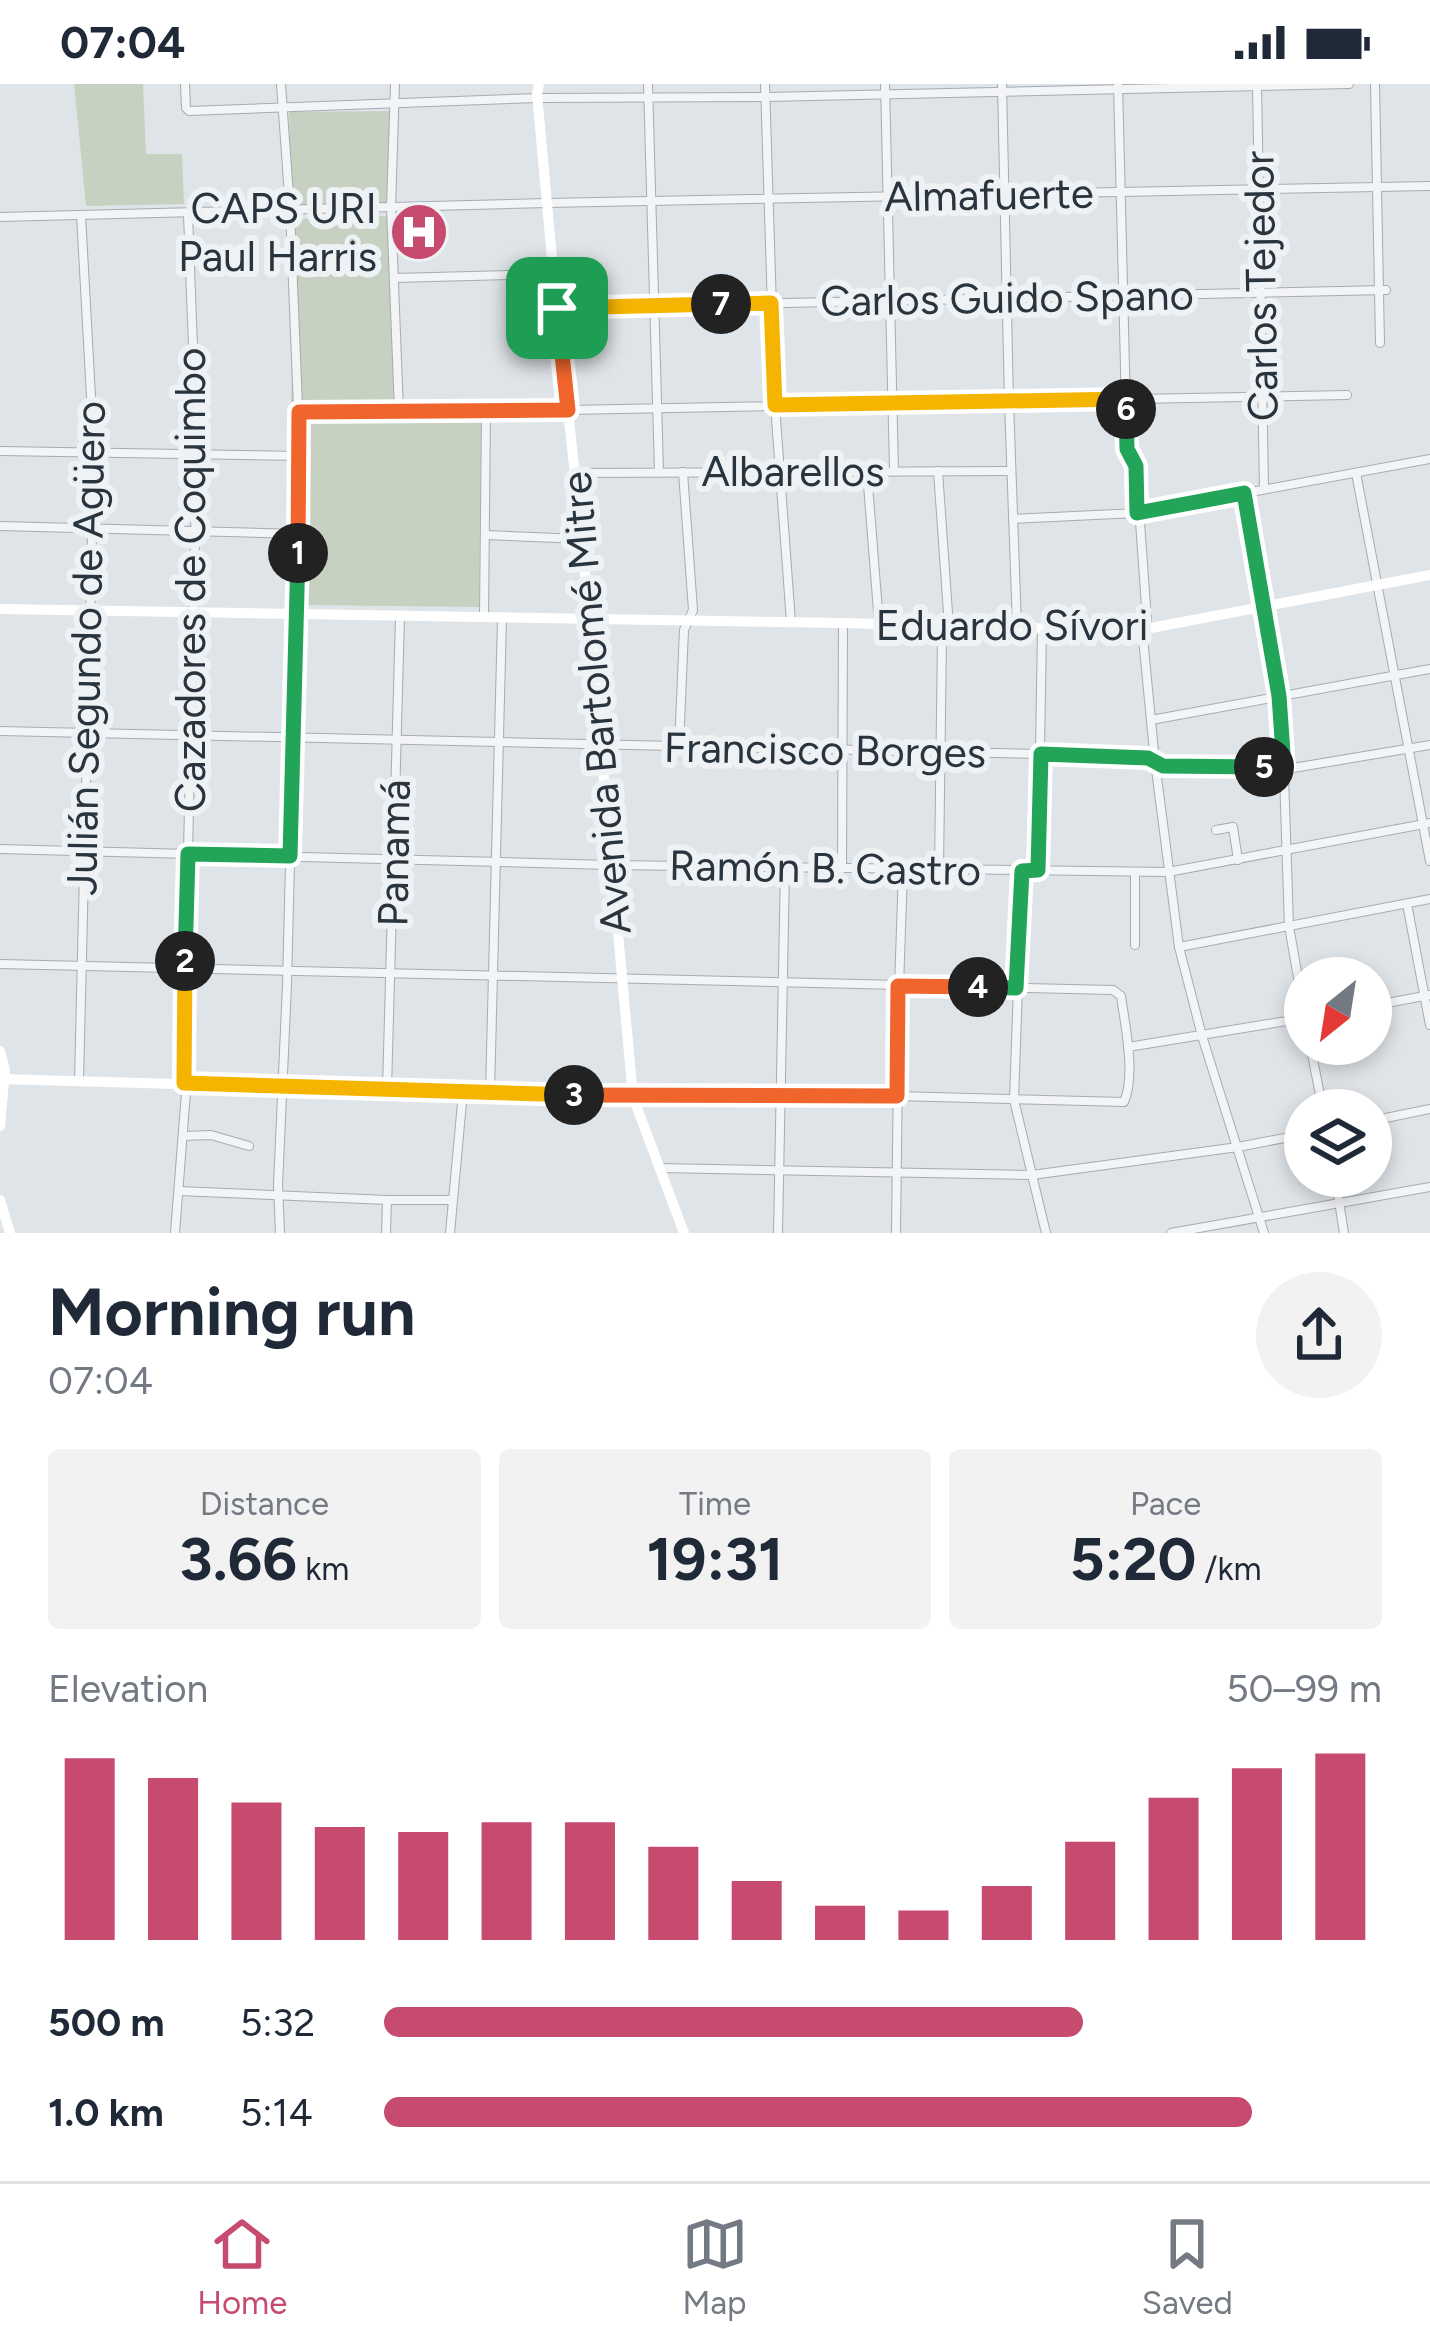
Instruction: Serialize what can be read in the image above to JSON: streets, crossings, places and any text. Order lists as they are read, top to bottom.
{
  "streets": {
    "street": [
      "Almafuerte",
      "Carlos Tejedor",
      "Carlos Guido Spano",
      "Albarellos",
      "Cazadores de Coquimbo",
      "Eduardo Sívori",
      "Julián Segundo de Agüero",
      "Avenida Bartolomé Mitre",
      "Francisco Borges",
      "Panamá",
      "Ramón B. Castro"
    ]
  },
  "crossings": [
    ["Almafuerte", "Carlos Tejedor"],
    ["Almafuerte", "Cazadores de Coquimbo"],
    ["Almafuerte", "Julián Segundo de Agüero"],
    ["Almafuerte", "Avenida Bartolomé Mitre"],
    ["Carlos Tejedor", "Carlos Guido Spano"],
    ["Carlos Guido Spano", "Avenida Bartolomé Mitre"],
    ["Albarellos", "Avenida Bartolomé Mitre"],
    ["Cazadores de Coquimbo", "Eduardo Sívori"],
    ["Cazadores de Coquimbo", "Francisco Borges"],
    ["Cazadores de Coquimbo", "Ramón B. Castro"],
    ["Eduardo Sívori", "Julián Segundo de Agüero"],
    ["Eduardo Sívori", "Avenida Bartolomé Mitre"],
    ["Eduardo Sívori", "Panamá"],
    ["Julián Segundo de Agüero", "Francisco Borges"],
    ["Julián Segundo de Agüero", "Ramón B. Castro"],
    ["Avenida Bartolomé Mitre", "Francisco Borges"],
    ["Avenida Bartolomé Mitre", "Ramón B. Castro"],
    ["Francisco Borges", "Panamá"],
    ["Panamá", "Ramón B. Castro"]
  ],
  "places": {
    "hospital": ["CAPS URI Paul Harris"]
  },
  "north": "bottom left",
  "page": {
    "status": "07:04",
    "pins": [
      "7",
      "6",
      "1",
      "5",
      "2",
      "4",
      "3"
    ],
    "heading": ["Morning run", "07:04"],
    "stats": [
      ["Distance", "3.66 km"],
      ["Time", "19:31"],
      ["Pace", "5:20 /km"]
    ],
    "chart": ["Elevation", "50–99 m"],
    "list": [
      {
        "name": "500 m",
        "note": "5:32"
      },
      {
        "name": "1.0 km",
        "note": "5:14"
      }
    ],
    "tabs": ["Home", "Map", "Saved"]
  }
}
